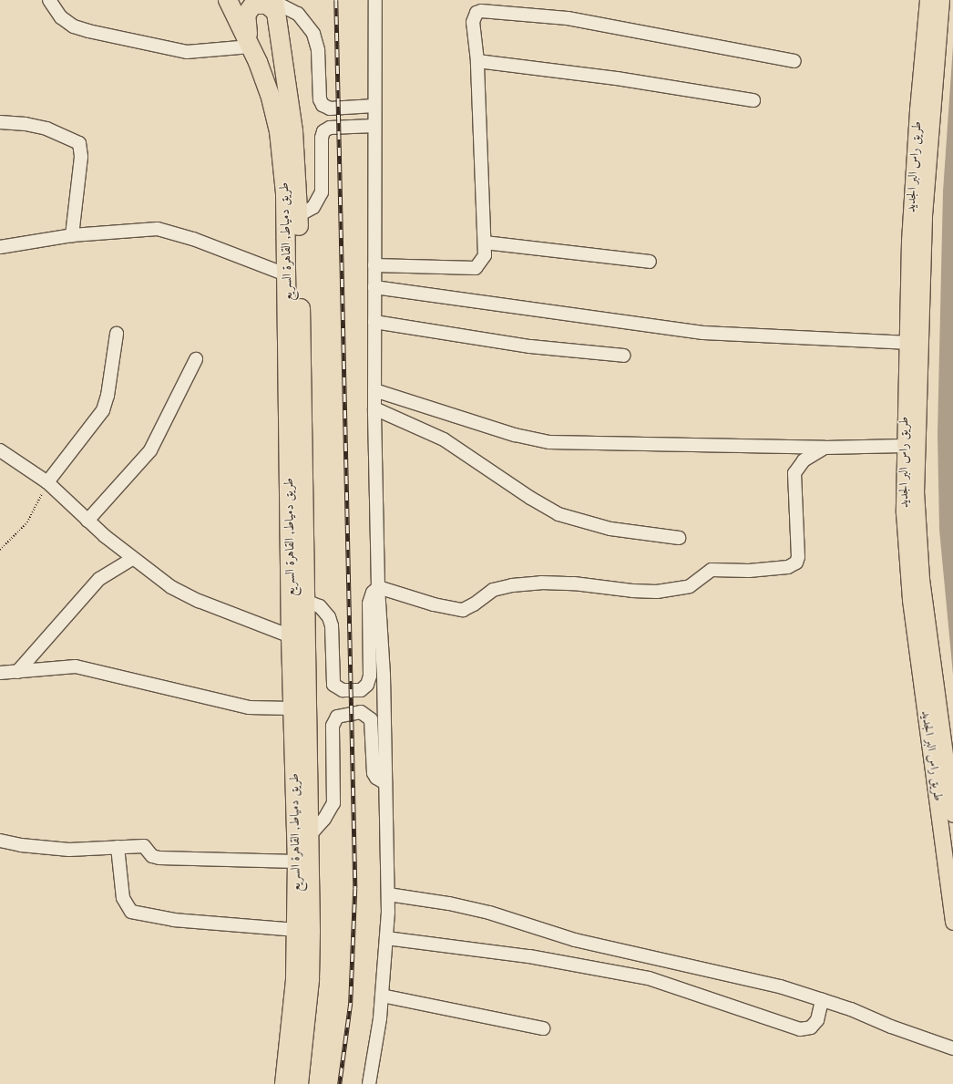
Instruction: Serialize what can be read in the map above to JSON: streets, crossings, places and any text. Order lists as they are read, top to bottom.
{
  "streets": {
    "highway": ["طريق دمياط, القاهرة السريع"],
    "main road": ["طريق راس البر الجديد"]
  }
}
